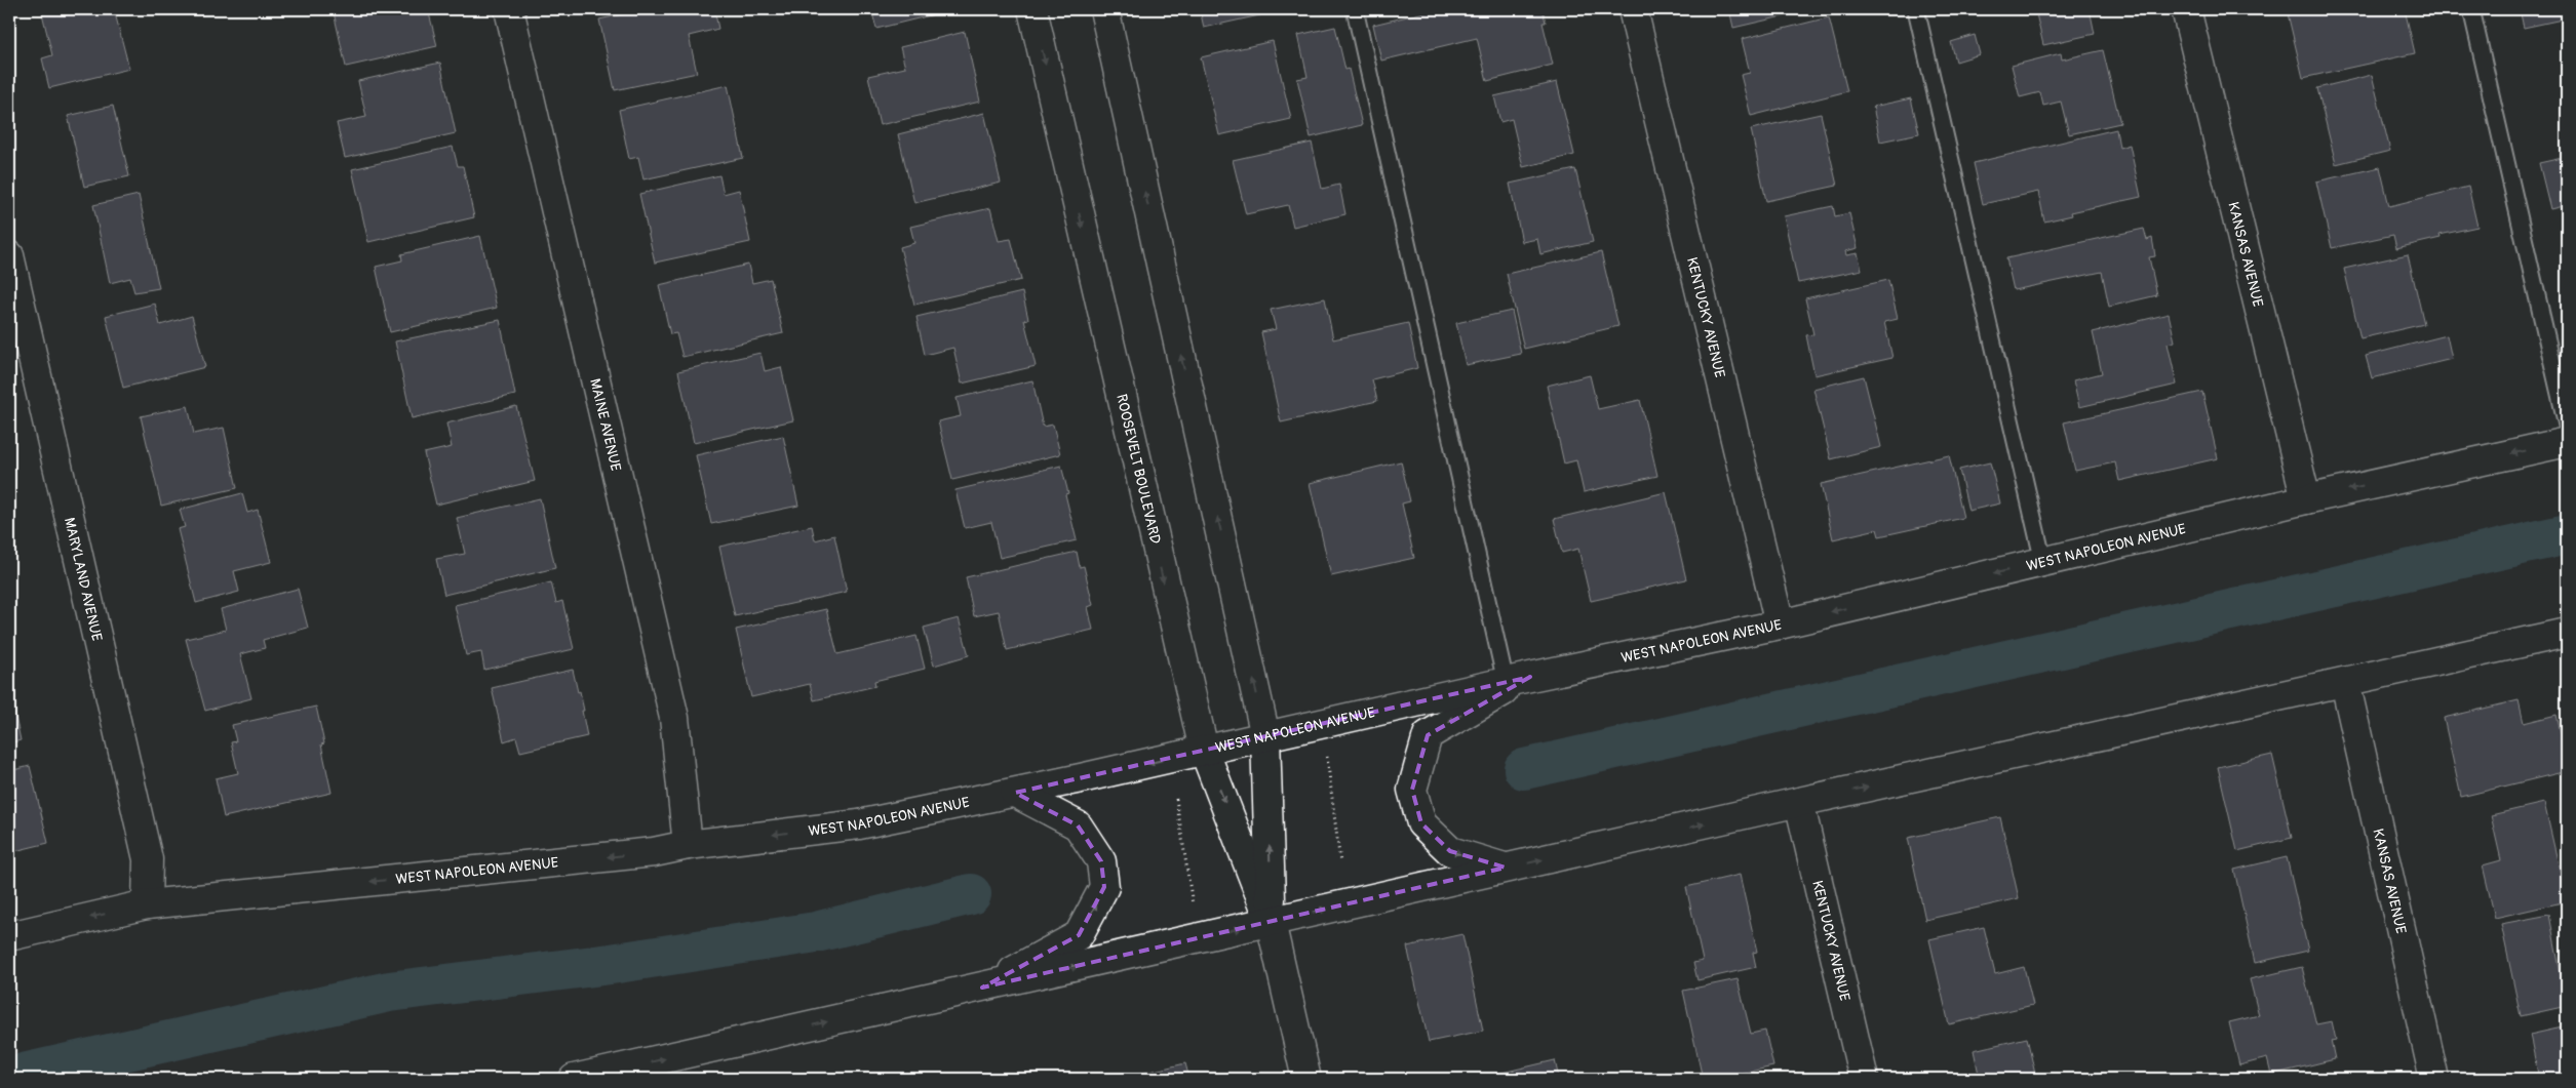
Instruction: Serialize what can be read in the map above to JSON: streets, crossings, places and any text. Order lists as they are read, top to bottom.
{
  "streets": {
    "street": [
      "KANSAS AVENUE",
      "KENTUCKY AVENUE",
      "MAINE AVENUE",
      "ROOSEVELT BOULEVARD",
      "WEST NAPOLEON AVENUE",
      "MARYLAND AVENUE"
    ]
  },
  "crossings": [
    ["KANSAS AVENUE", "WEST NAPOLEON AVENUE"],
    ["KENTUCKY AVENUE", "WEST NAPOLEON AVENUE"],
    ["MAINE AVENUE", "WEST NAPOLEON AVENUE"],
    ["ROOSEVELT BOULEVARD", "WEST NAPOLEON AVENUE"],
    ["WEST NAPOLEON AVENUE", "MARYLAND AVENUE"]
  ]
}
